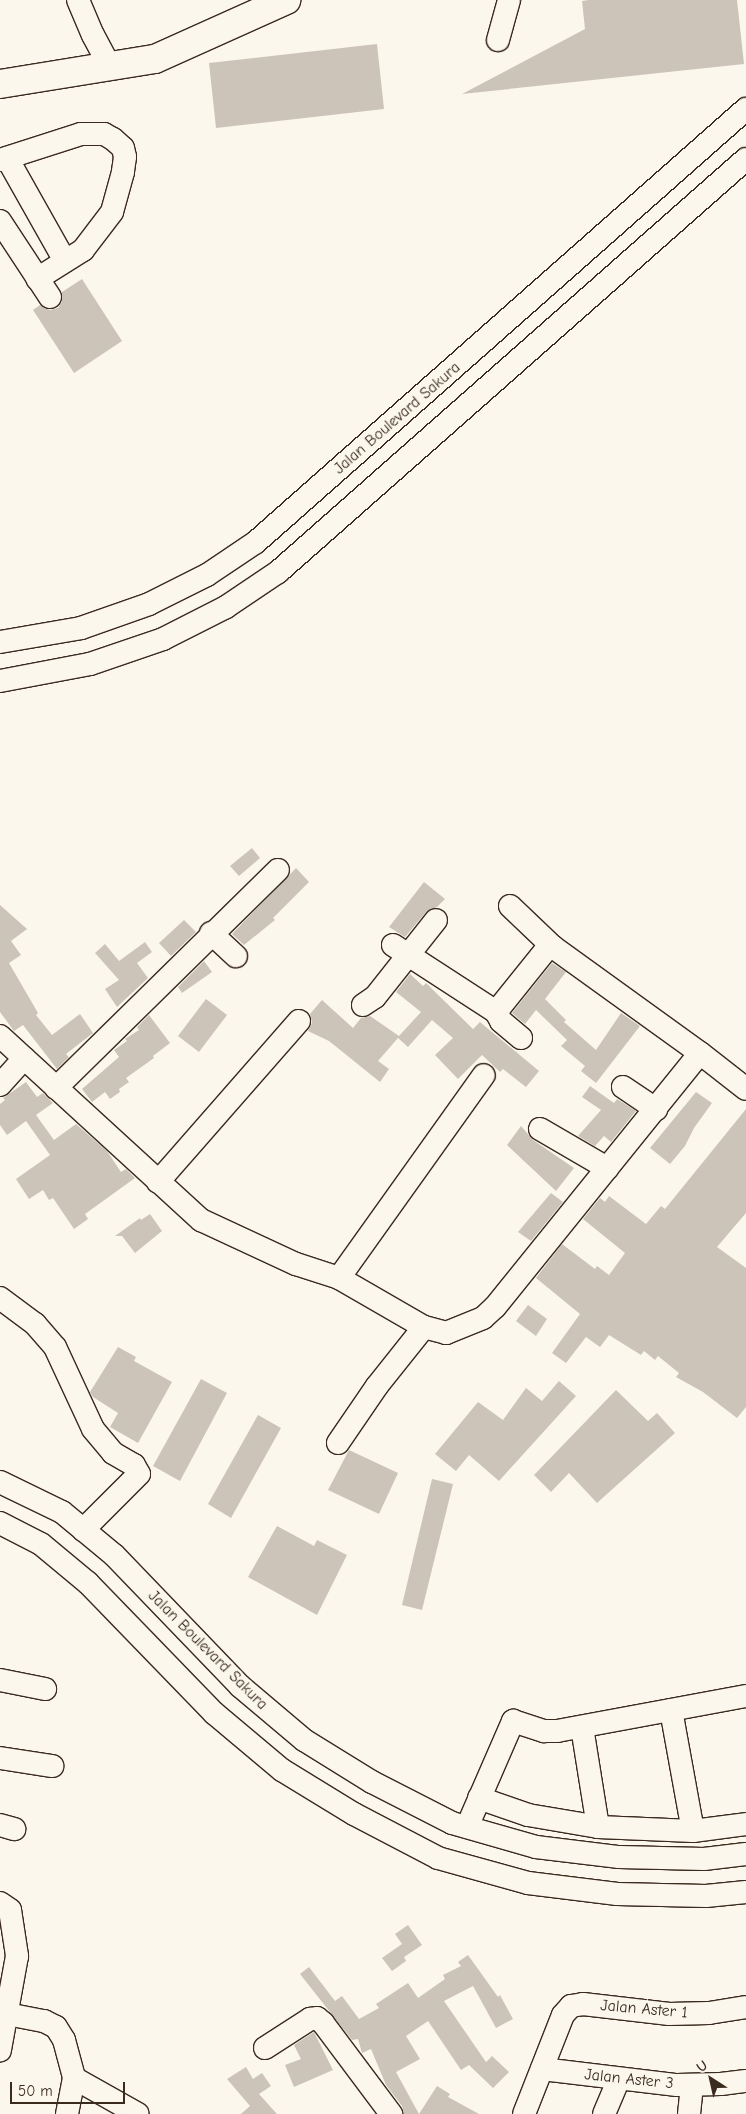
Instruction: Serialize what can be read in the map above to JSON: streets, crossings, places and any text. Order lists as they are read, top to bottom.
{
  "streets": {
    "street": ["Jalan Boulevard Sakura", "Jalan Aster 1", "Jalan Aster 3"]
  },
  "crossings": [
    ["Jalan Aster 1", "Jalan Aster 3"]
  ],
  "scale_bar": "50 m",
  "north": "top left"
}
